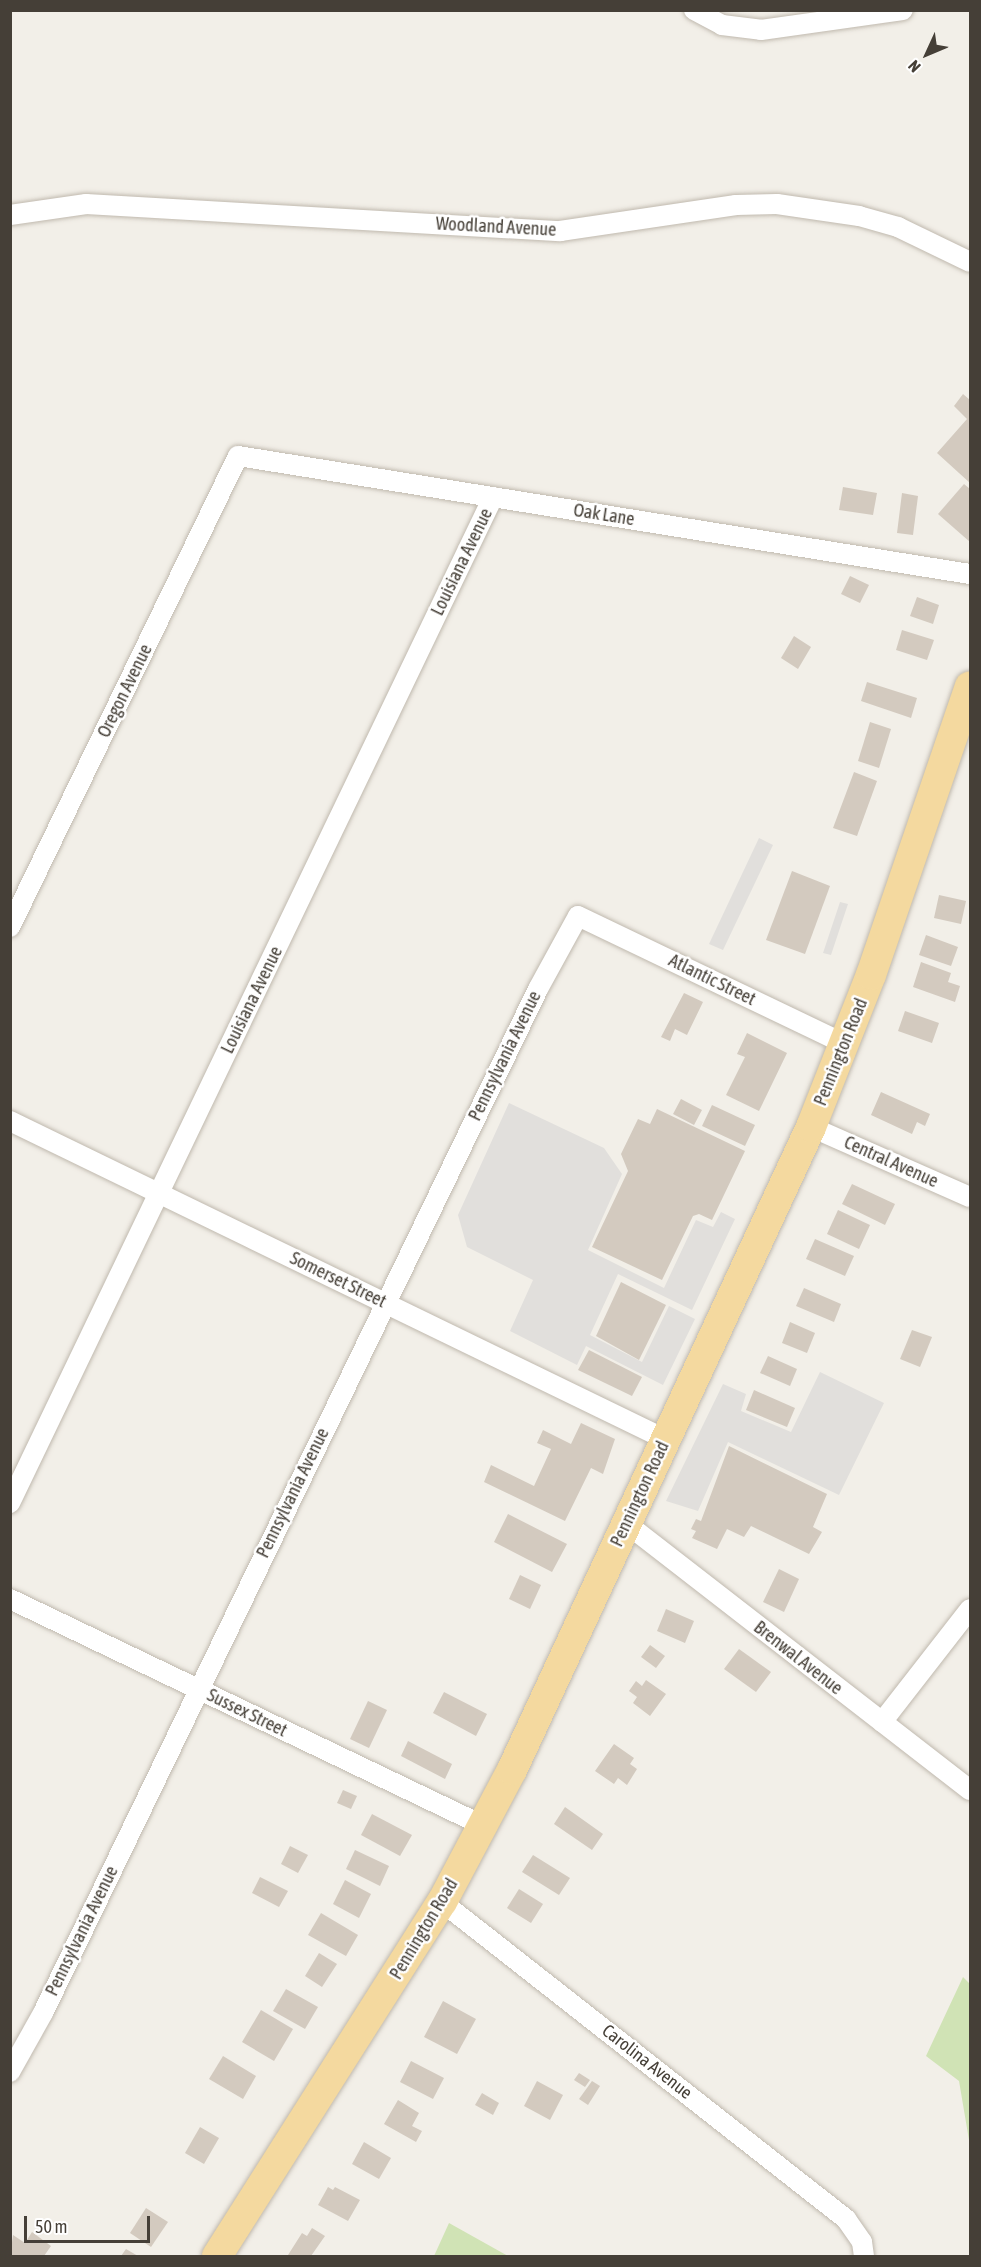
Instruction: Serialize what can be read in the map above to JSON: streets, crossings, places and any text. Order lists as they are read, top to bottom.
{
  "streets": {
    "main road": ["Pennington Road"],
    "street": [
      "Woodland Avenue",
      "Oak Lane",
      "Louisiana Avenue",
      "Oregon Avenue",
      "Atlantic Street",
      "Pennsylvania Avenue",
      "Central Avenue",
      "Somerset Street",
      "Brenwal Avenue",
      "Sussex Street",
      "Carolina Avenue"
    ]
  },
  "crossings": [
    ["Oak Lane", "Louisiana Avenue"],
    ["Oak Lane", "Oregon Avenue"],
    ["Louisiana Avenue", "Somerset Street"],
    ["Atlantic Street", "Pennington Road"],
    ["Atlantic Street", "Pennsylvania Avenue"],
    ["Pennington Road", "Central Avenue"],
    ["Pennington Road", "Somerset Street"],
    ["Pennington Road", "Brenwal Avenue"],
    ["Pennington Road", "Sussex Street"],
    ["Pennington Road", "Carolina Avenue"],
    ["Pennsylvania Avenue", "Somerset Street"],
    ["Pennsylvania Avenue", "Sussex Street"]
  ],
  "scale_bar": "50 m",
  "north": "bottom left"
}
